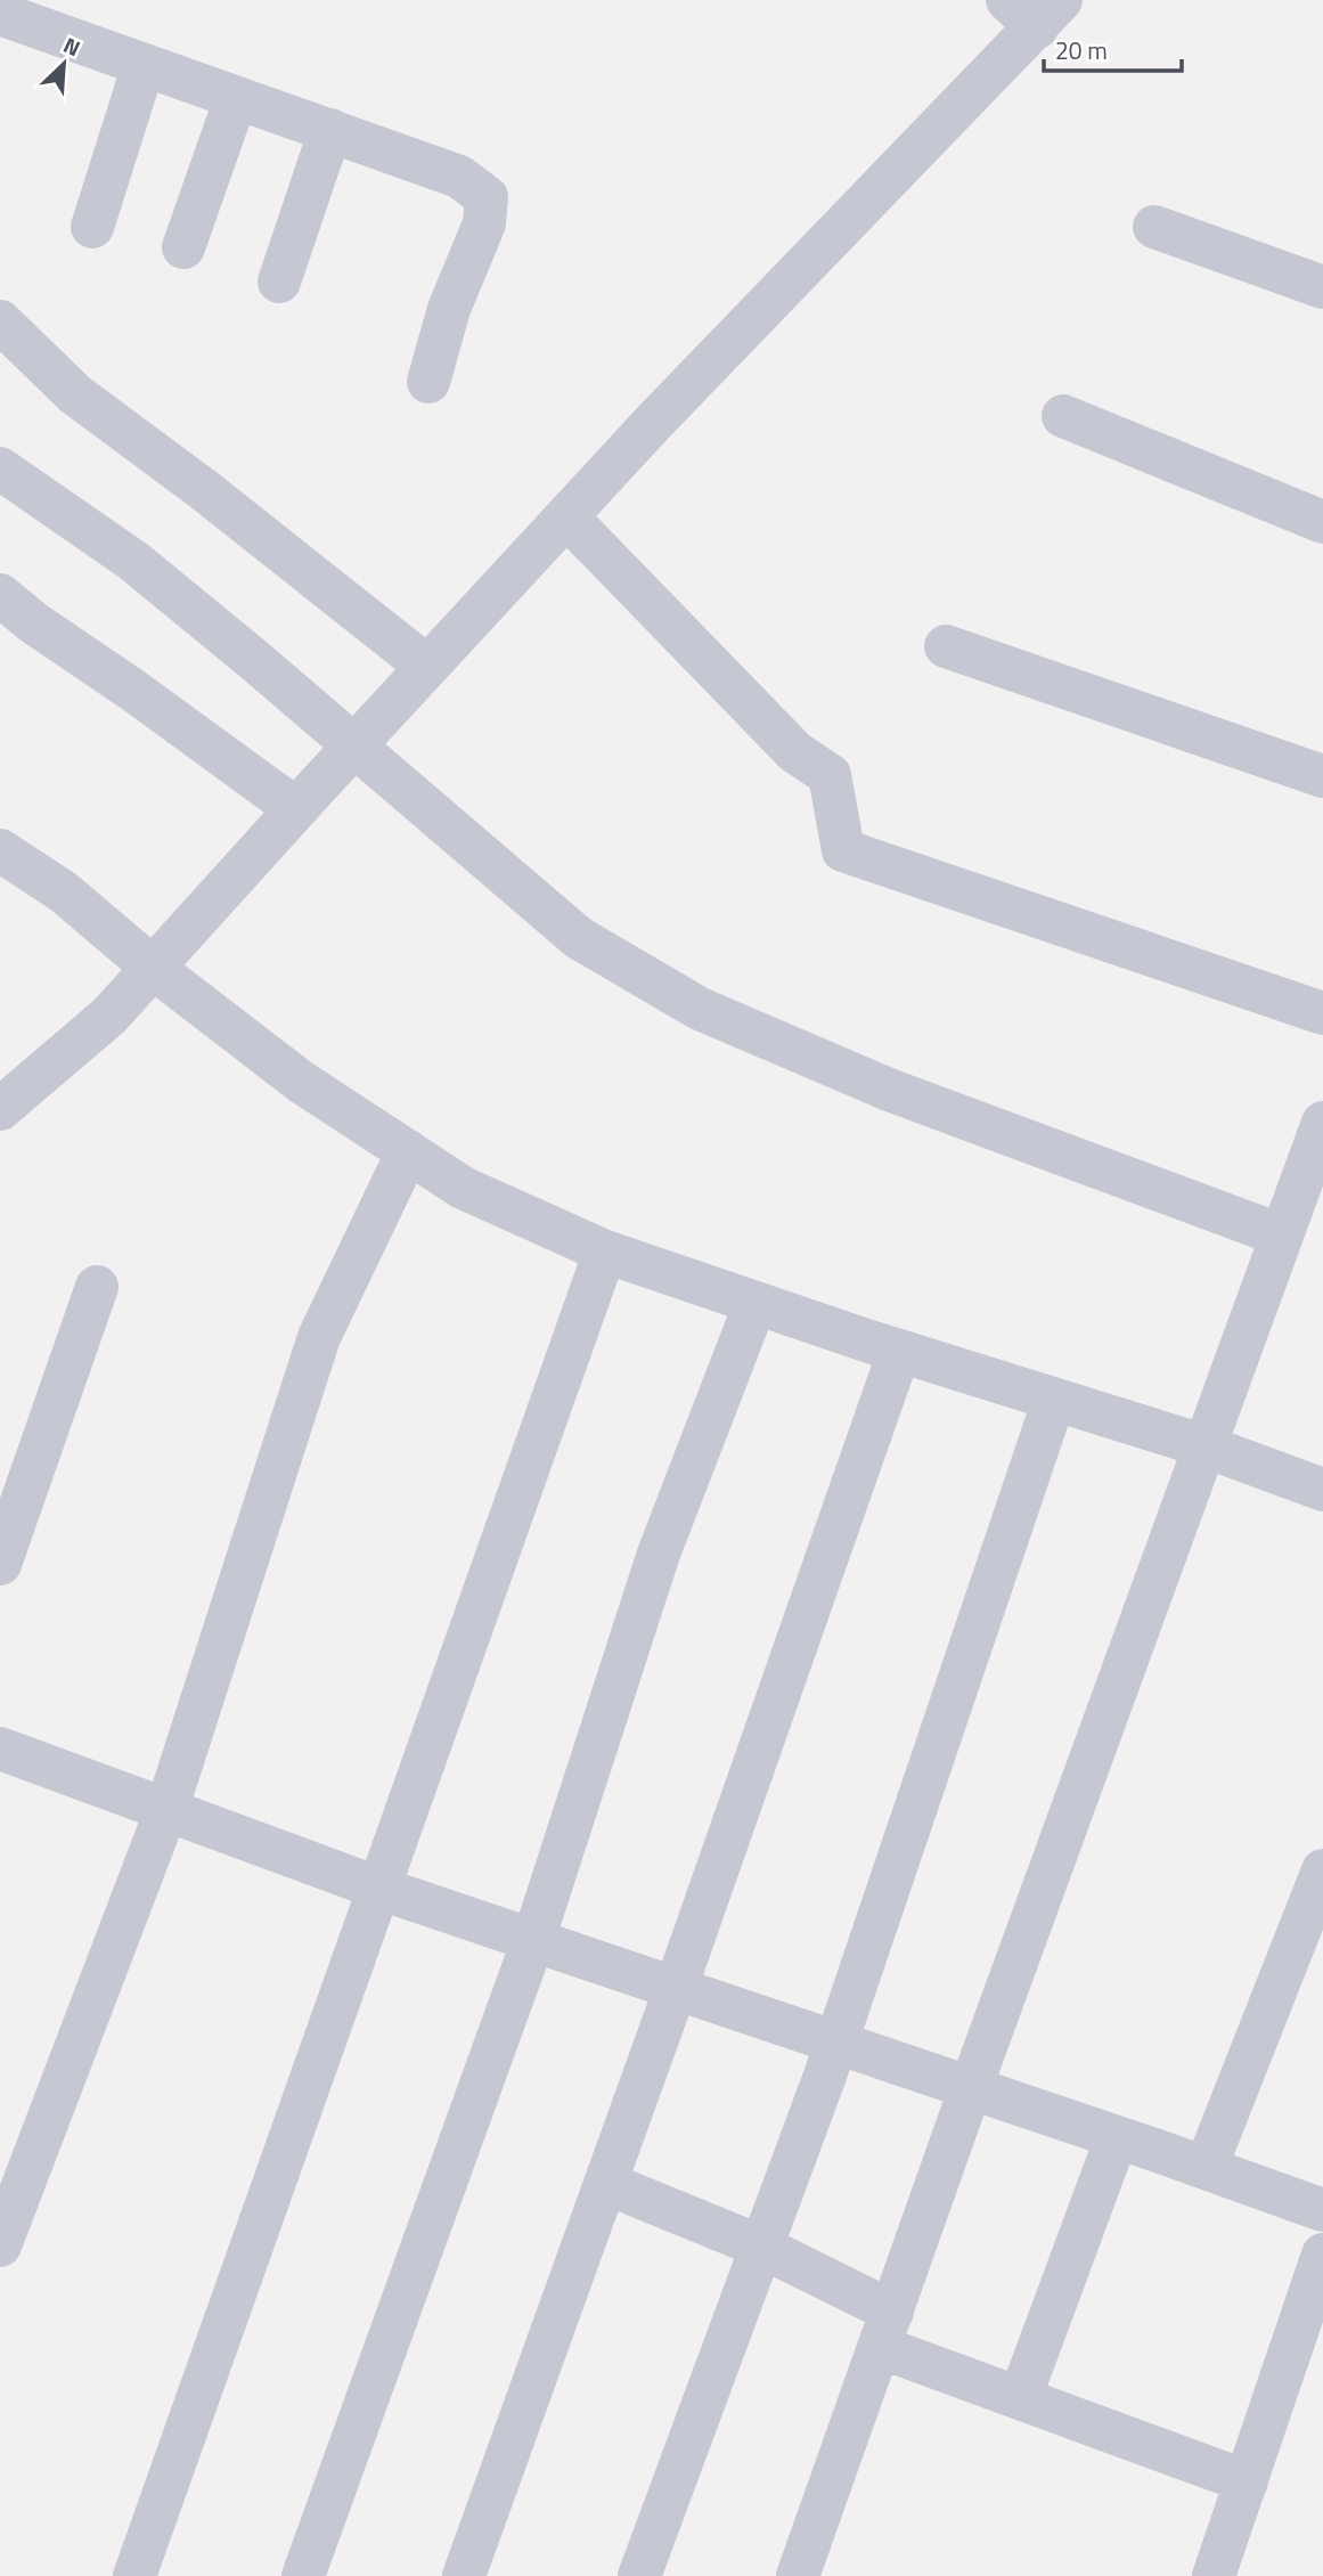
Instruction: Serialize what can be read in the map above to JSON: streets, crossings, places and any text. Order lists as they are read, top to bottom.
{
  "scale_bar": "20 m",
  "north": "top right"
}
